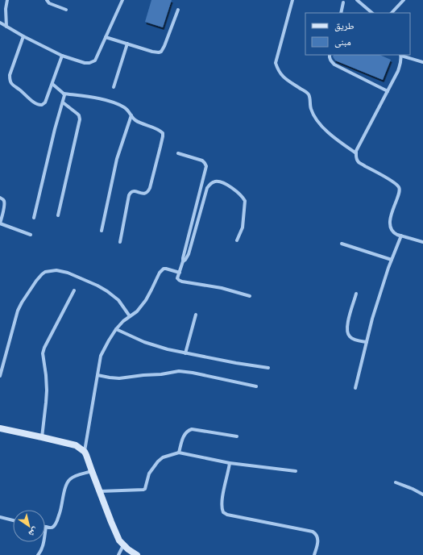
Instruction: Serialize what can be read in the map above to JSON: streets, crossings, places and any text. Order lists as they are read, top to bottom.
{
  "legend": ["طريق", "مبنى"],
  "north": "bottom right"
}
